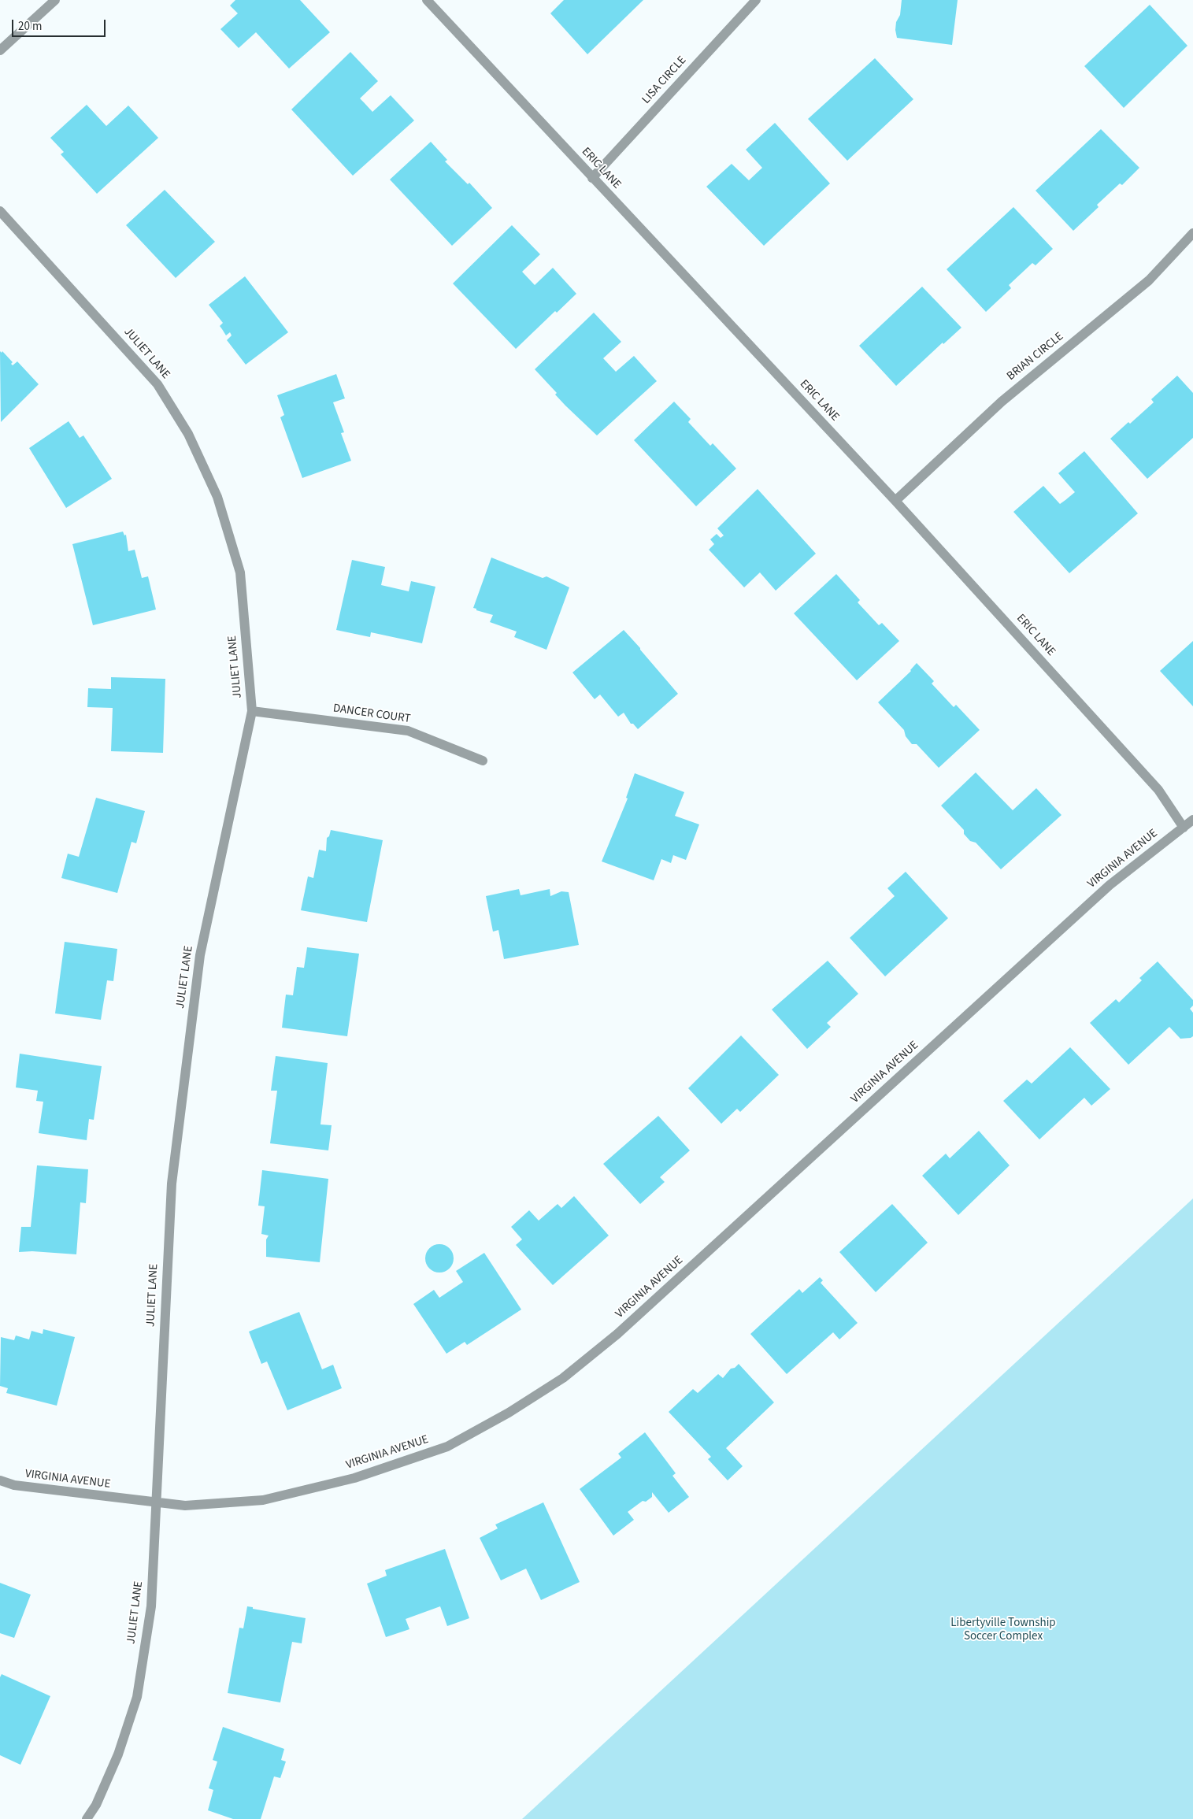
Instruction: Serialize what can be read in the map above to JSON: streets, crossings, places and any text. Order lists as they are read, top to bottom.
{
  "streets": {
    "street": [
      "LISA CIRCLE",
      "ERIC LANE",
      "JULIET LANE",
      "BRIAN CIRCLE",
      "DANCER COURT",
      "VIRGINIA AVENUE"
    ]
  },
  "crossings": [
    ["LISA CIRCLE", "ERIC LANE"],
    ["ERIC LANE", "BRIAN CIRCLE"],
    ["ERIC LANE", "VIRGINIA AVENUE"],
    ["JULIET LANE", "DANCER COURT"],
    ["JULIET LANE", "VIRGINIA AVENUE"]
  ],
  "parks": ["Libertyville Township Soccer Complex"],
  "scale_bar": "20 m"
}
